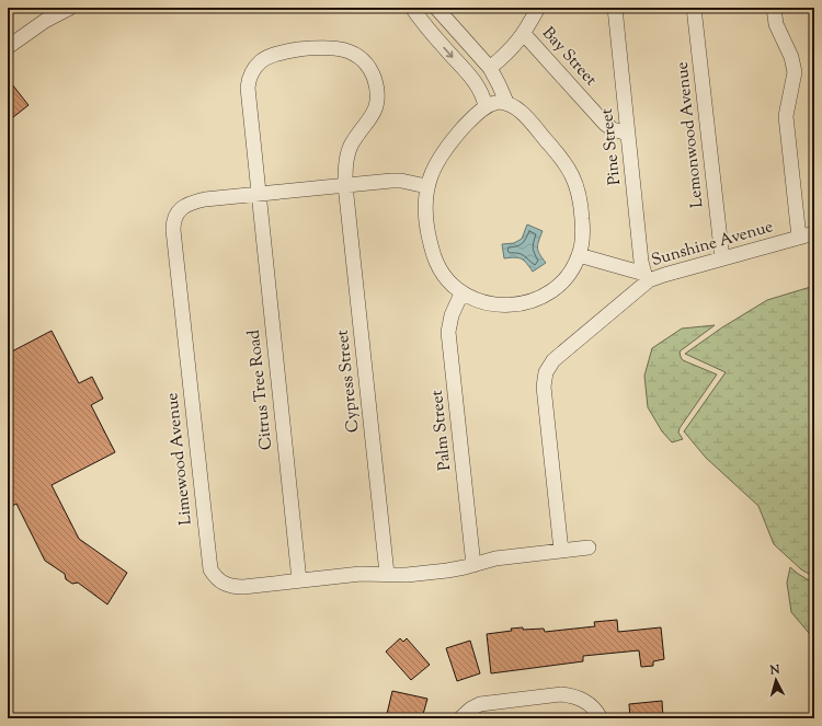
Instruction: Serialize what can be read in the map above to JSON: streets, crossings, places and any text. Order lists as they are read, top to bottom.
{
  "streets": {
    "street": [
      "Bay Street",
      "Lemonwood Avenue",
      "Pine Street",
      "Sunshine Avenue",
      "Cypress Street",
      "Citrus Tree Road",
      "Palm Street",
      "Limewood Avenue"
    ]
  },
  "crossings": [
    ["Bay Street", "Pine Street"],
    ["Lemonwood Avenue", "Sunshine Avenue"],
    ["Pine Street", "Sunshine Avenue"],
    ["Sunshine Avenue", "Limewood Avenue"],
    ["Cypress Street", "Citrus Tree Road"],
    ["Cypress Street", "Limewood Avenue"],
    ["Citrus Tree Road", "Limewood Avenue"],
    ["Palm Street", "Limewood Avenue"]
  ],
  "north": "top"
}
